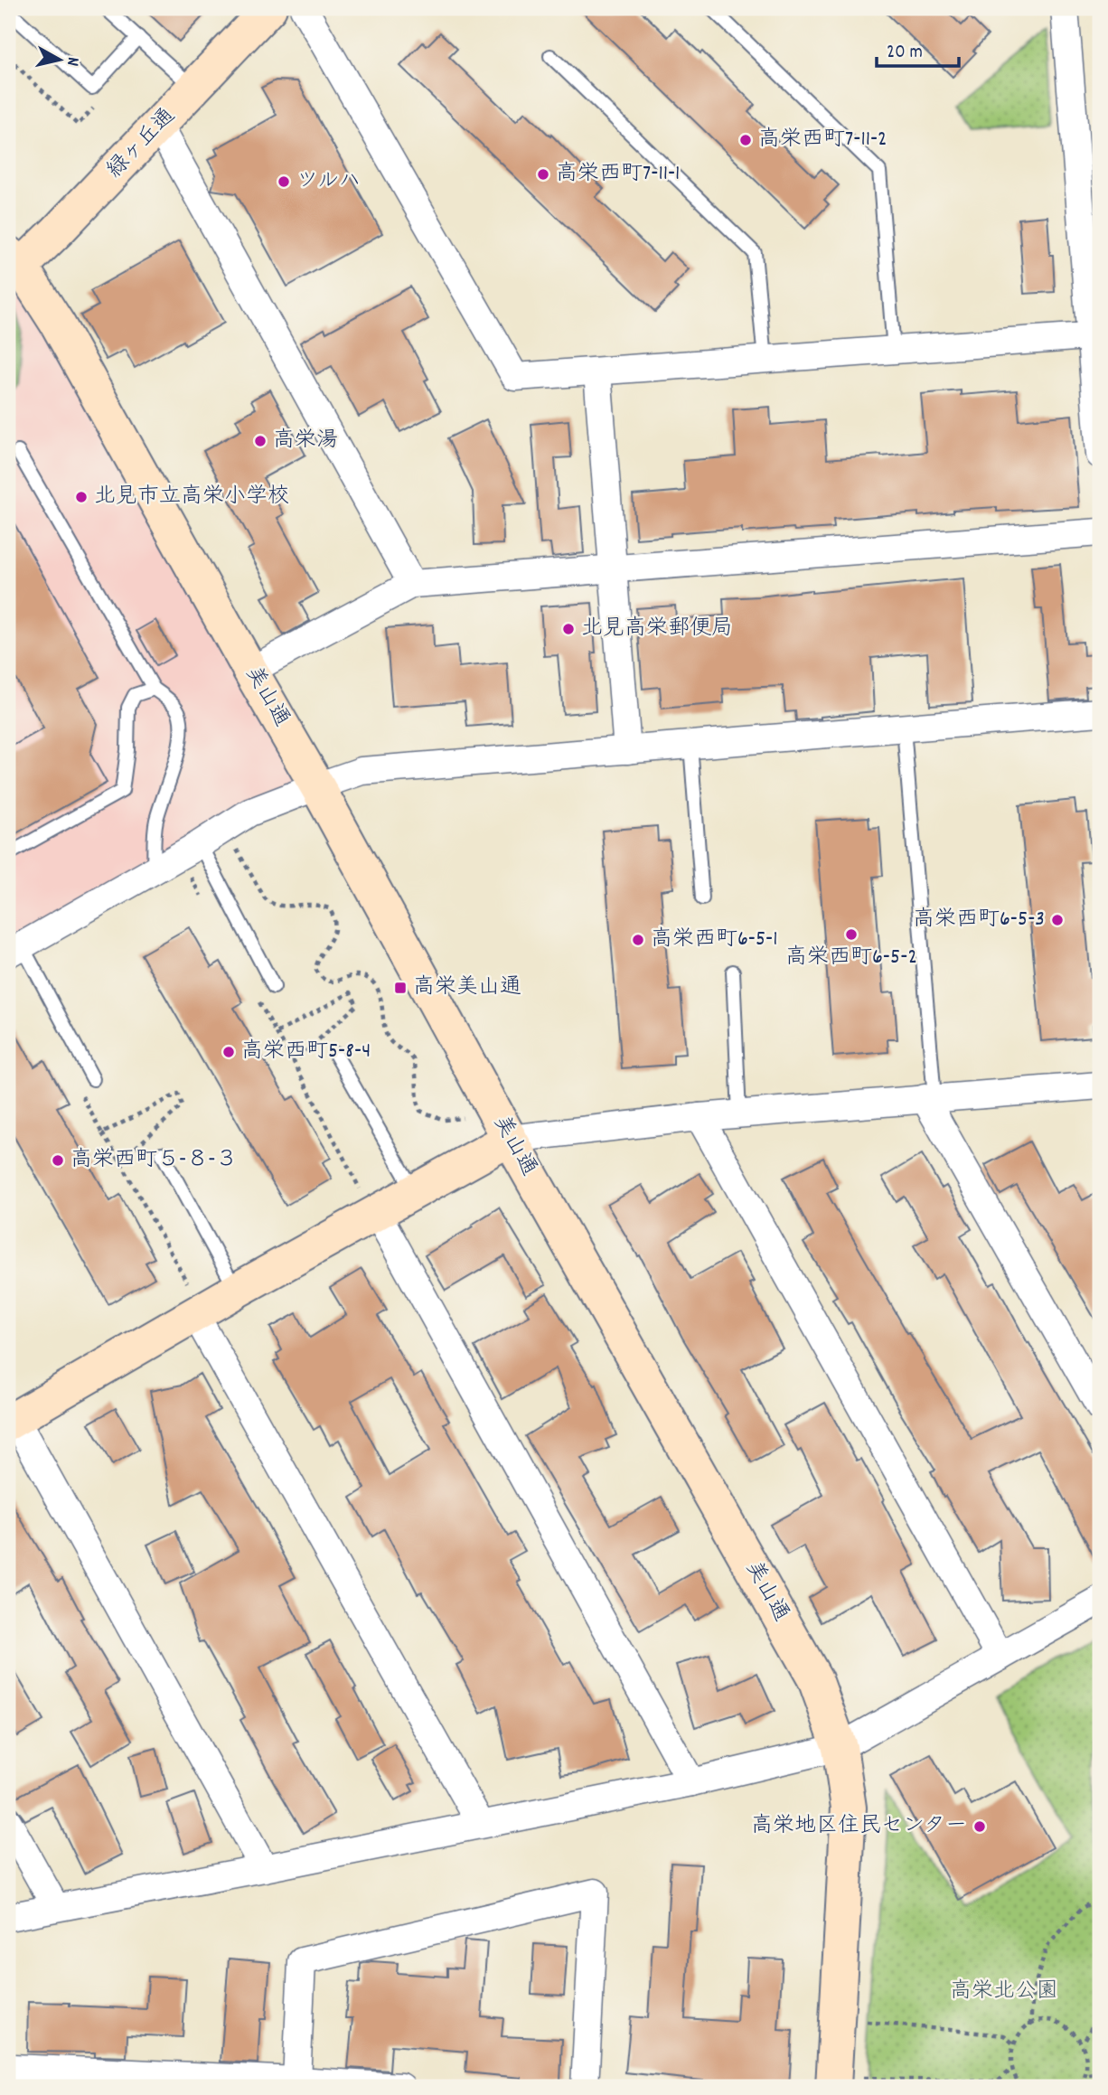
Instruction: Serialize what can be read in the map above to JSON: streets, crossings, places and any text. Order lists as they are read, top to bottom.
{
  "streets": {
    "street": ["緑ヶ丘通", "美山通"]
  },
  "crossings": [
    ["緑ヶ丘通", "美山通"]
  ],
  "parks": ["高栄北公園"],
  "places": {
    "other": [
      "高栄西町7-11-2",
      "高栄西町7-11-1",
      "ツルハ",
      "高栄湯",
      "北見市立高栄小学校",
      "北見高栄郵便局",
      "高栄西町6-5-3",
      "高栄西町6-5-2",
      "高栄西町6-5-1",
      "高栄西町5-8-4",
      "高栄西町５−８−３",
      "高栄地区住民センター"
    ],
    "transit": ["高栄美山通"]
  },
  "scale_bar": "20 m",
  "north": "right"
}
